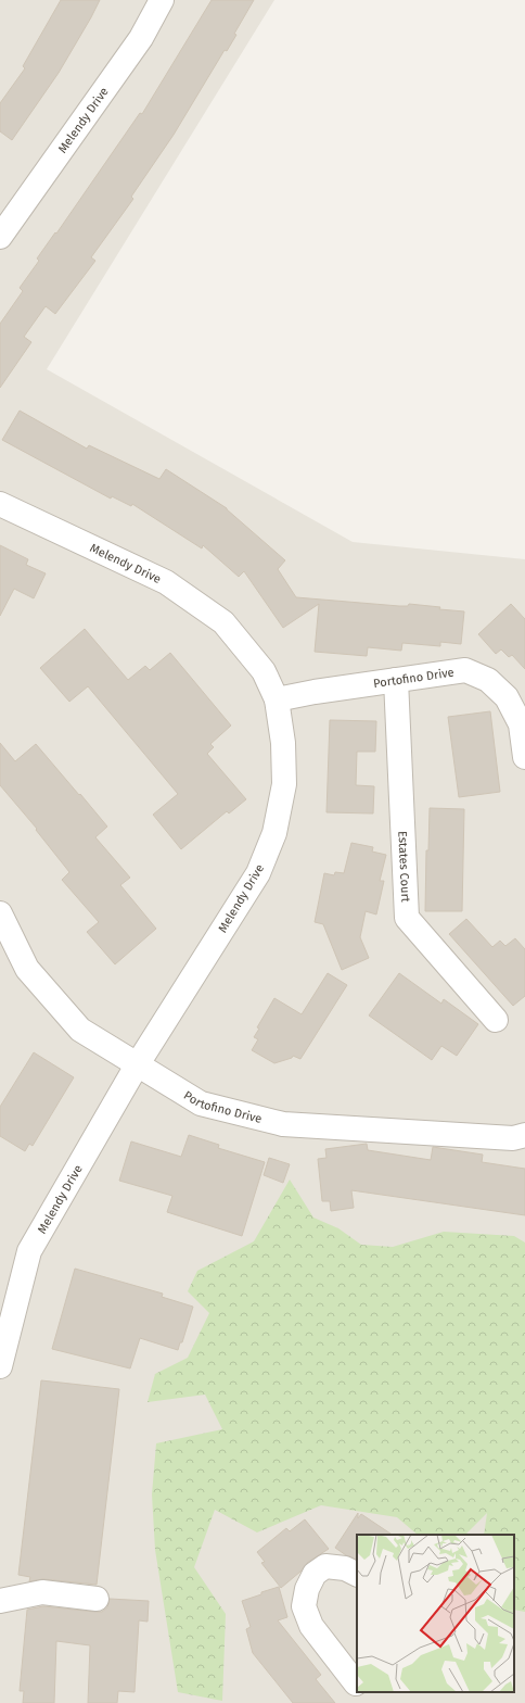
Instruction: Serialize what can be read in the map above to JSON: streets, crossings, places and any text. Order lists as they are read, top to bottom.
{
  "streets": {
    "street": ["Melendy Drive", "Portofino Drive", "Estates Court"]
  },
  "crossings": [
    ["Melendy Drive", "Portofino Drive"],
    ["Portofino Drive", "Estates Court"]
  ]
}
